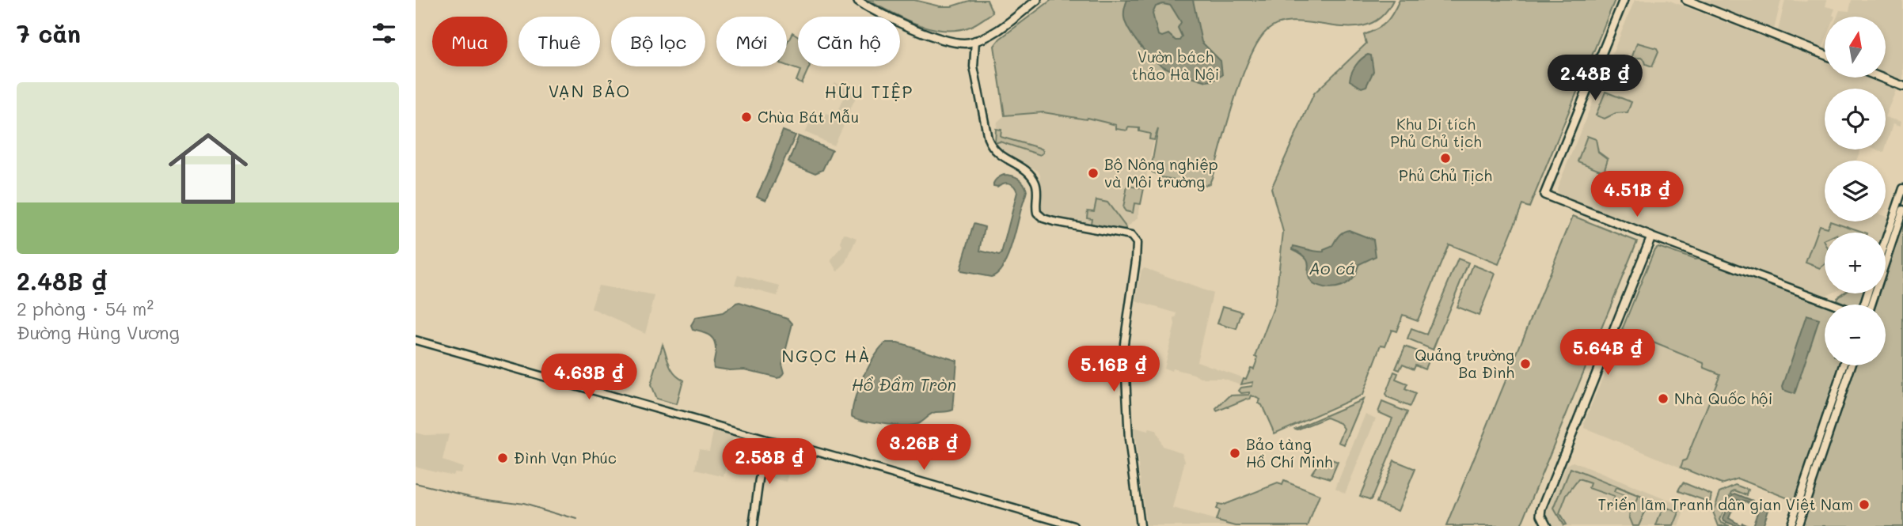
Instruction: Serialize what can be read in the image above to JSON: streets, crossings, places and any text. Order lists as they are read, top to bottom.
{
  "districts": ["VẠN BẢO", "HỮU TIỆP", "NGỌC HÀ"],
  "water": ["Ao cá", "Hồ Đầm Tròn"],
  "parks": ["Vườn bách thảo Hà Nội", "Khu Di tích Phủ Chủ tịch"],
  "places": [
    "Chùa Bát Mẫu",
    "Phủ Chủ Tịch",
    "Bộ Nông nghiệp và Môi trường",
    "Quảng trường Ba Đình",
    "Nhà Quốc hội",
    "Bảo tàng Hồ Chí Minh",
    "Đình Vạn Phúc",
    "Triển lãm Tranh dân gian Việt Nam"
  ],
  "north": "top",
  "page": {
    "heading": "7 căn",
    "map_buttons": ["+", "−"],
    "chip": [
      "Mua",
      "Thuê",
      "Bộ lọc",
      "Mới",
      "Căn hộ"
    ],
    "price": [
      "2.48B ₫",
      "4.51B ₫",
      "5.64B ₫",
      "5.16B ₫",
      "4.63B ₫",
      "3.26B ₫",
      "2.58B ₫"
    ],
    "list": [
      {
        "name": "2.48B ₫",
        "note": "2 phòng · 54 m² · Đường Hùng Vương"
      }
    ]
  }
}
